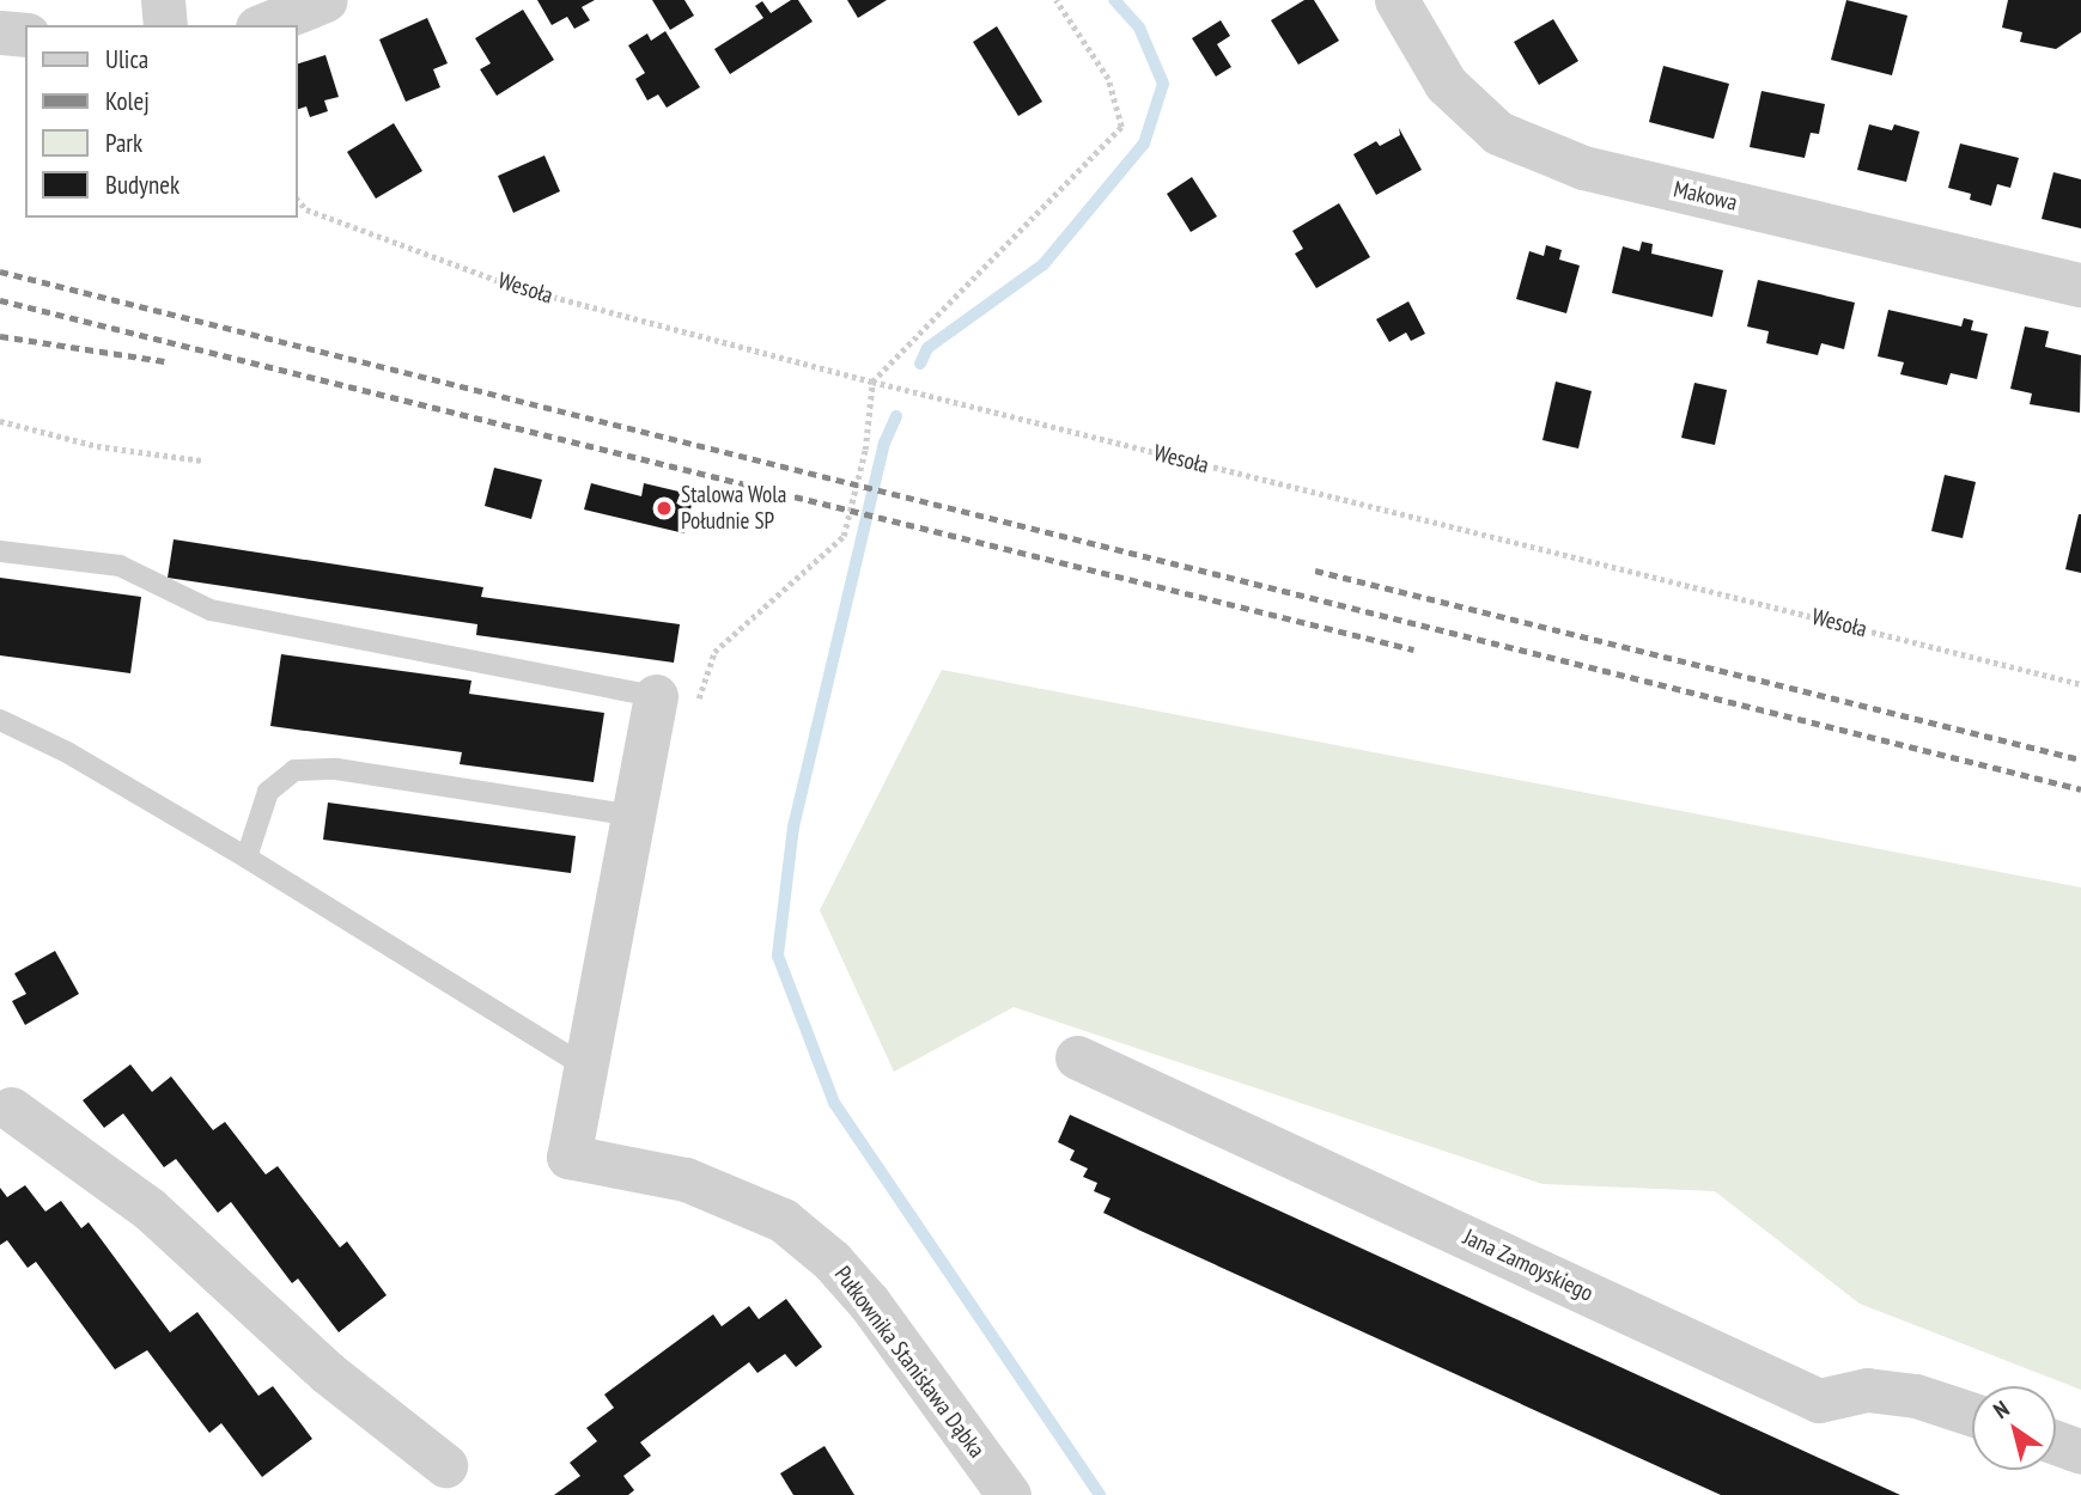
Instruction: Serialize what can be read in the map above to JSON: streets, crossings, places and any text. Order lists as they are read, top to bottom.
{
  "streets": {
    "street": ["Makowa", "Jana Zamoyskiego", "Pułkownika Stanisława Dąbka"],
    "path": ["Wesoła"]
  },
  "places": ["Stalowa Wola Południe SP"],
  "legend": [
    "Ulica",
    "Kolej",
    "Park",
    "Budynek"
  ],
  "north": "top left"
}
